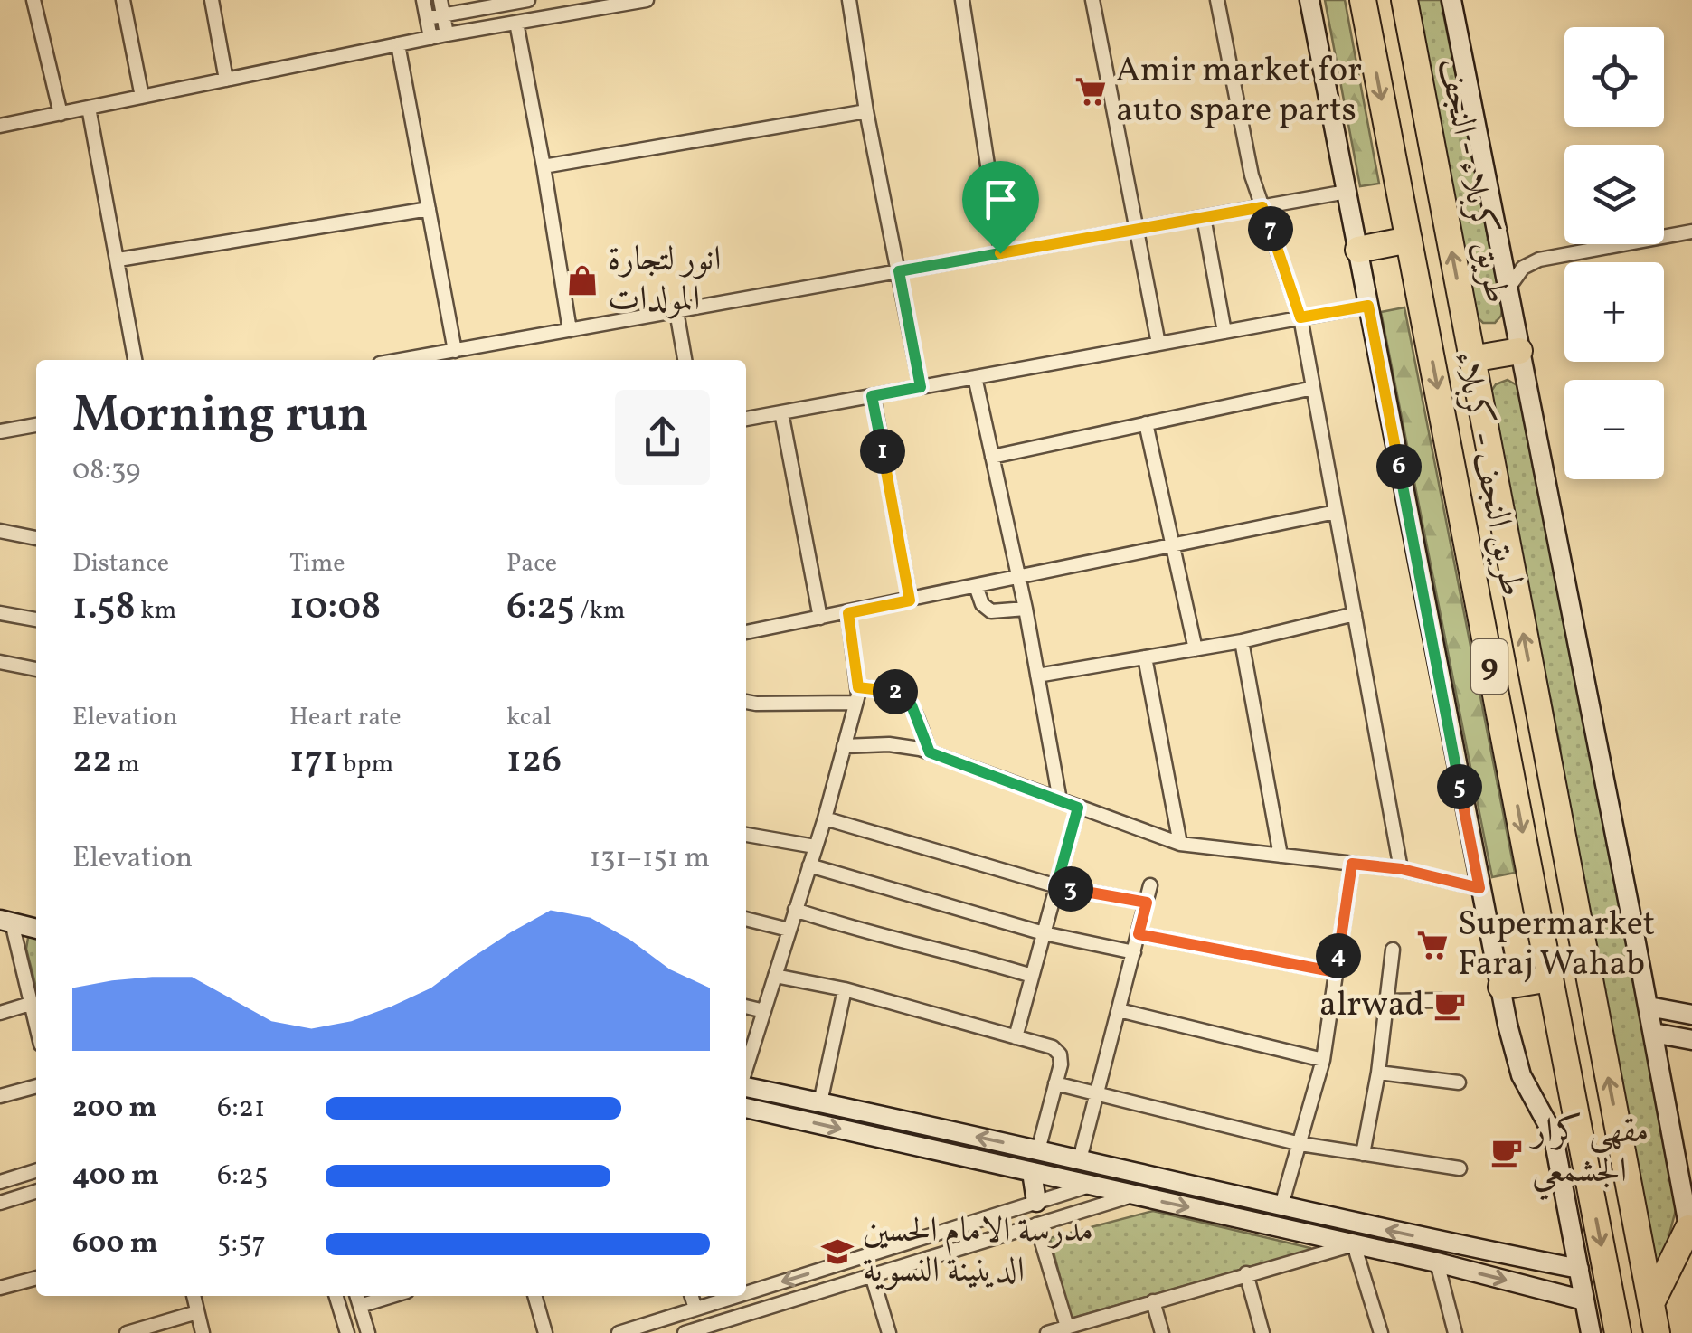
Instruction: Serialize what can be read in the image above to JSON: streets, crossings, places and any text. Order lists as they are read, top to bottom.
{
  "streets": {
    "highway": ["طريق كربلاء - النجف", "طريق النجف - كربلاء", "9"]
  },
  "one_way": ["طريق كربلاء - النجف", "طريق النجف - كربلاء"],
  "places": {
    "supermarket": ["Amir market for auto spare parts", "Supermarket Faraj Wahab"],
    "shop": ["انور لتجارة المولدات"],
    "cafe": ["alrwad", "مقهى كرار الجشمعي"],
    "school or university": ["مدرسة الامام الحسين الدينينة النسوية"]
  },
  "page": {
    "map_buttons": ["+", "−"],
    "pins": [
      "7",
      "1",
      "6",
      "2",
      "5",
      "3",
      "4"
    ],
    "heading": ["Morning run", "08:39"],
    "stats": [
      ["Distance", "1.58 km"],
      ["Time", "10:08"],
      ["Pace", "6:25 /km"],
      ["Elevation", "22 m"],
      ["Heart rate", "171 bpm"],
      ["kcal", "126"]
    ],
    "chart": ["Elevation", "131–151 m"],
    "list": [
      {
        "name": "200 m",
        "note": "6:21"
      },
      {
        "name": "400 m",
        "note": "6:25"
      },
      {
        "name": "600 m",
        "note": "5:57"
      }
    ]
  }
}
